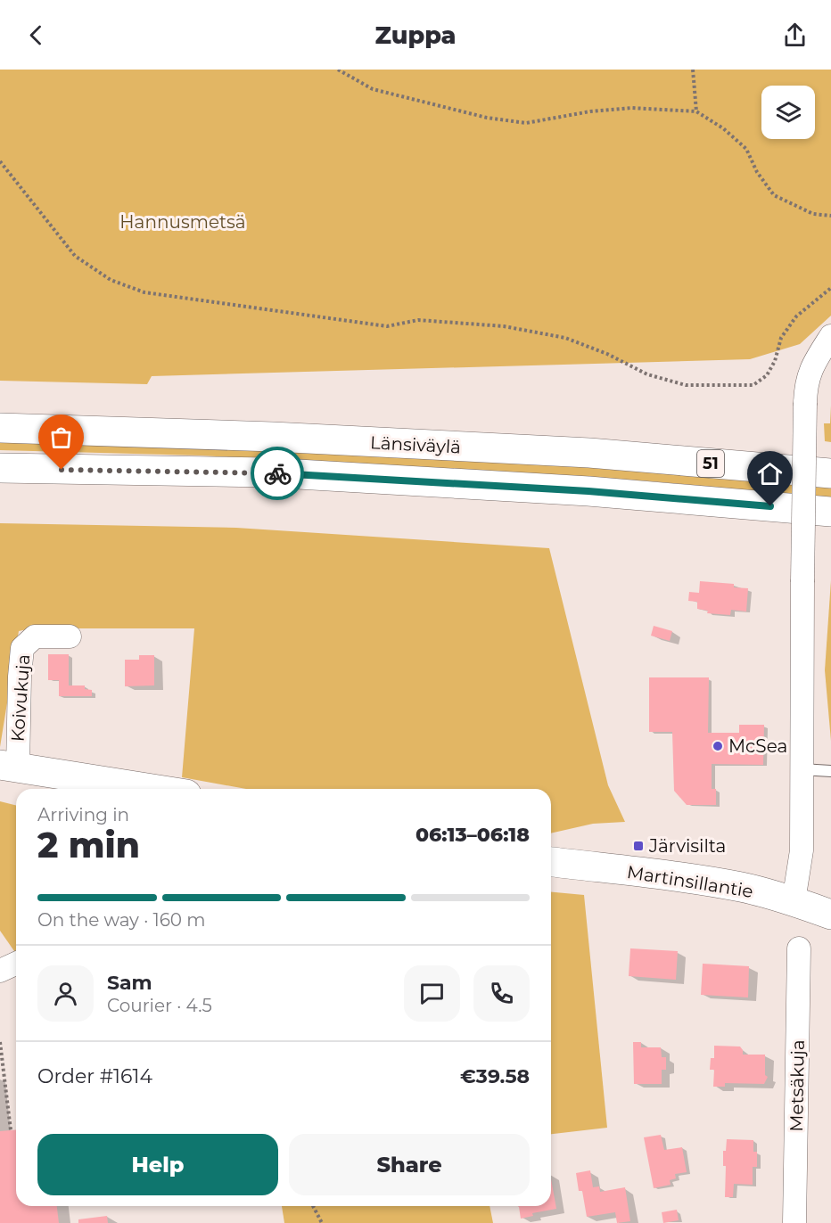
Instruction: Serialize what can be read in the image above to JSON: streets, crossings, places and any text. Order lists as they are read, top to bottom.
{
  "streets": {
    "main road": ["Länsiväylä", "51", "Martinsillantie"],
    "street": ["Koivukuja", "Metsäkuja"]
  },
  "parks": ["Hannusmetsä"],
  "places": {
    "other": ["McSea"],
    "transit": ["Järvisilta"]
  },
  "page": {
    "header": "Zuppa",
    "heading": ["2 min", "Arriving in", "06:13–06:18"],
    "panel": [
      "Sam",
      "Courier · 4.5",
      "Order #1614",
      "€39.58"
    ],
    "bar": "On the way · 160 m",
    "buttons": ["Help", "Share"]
  }
}
